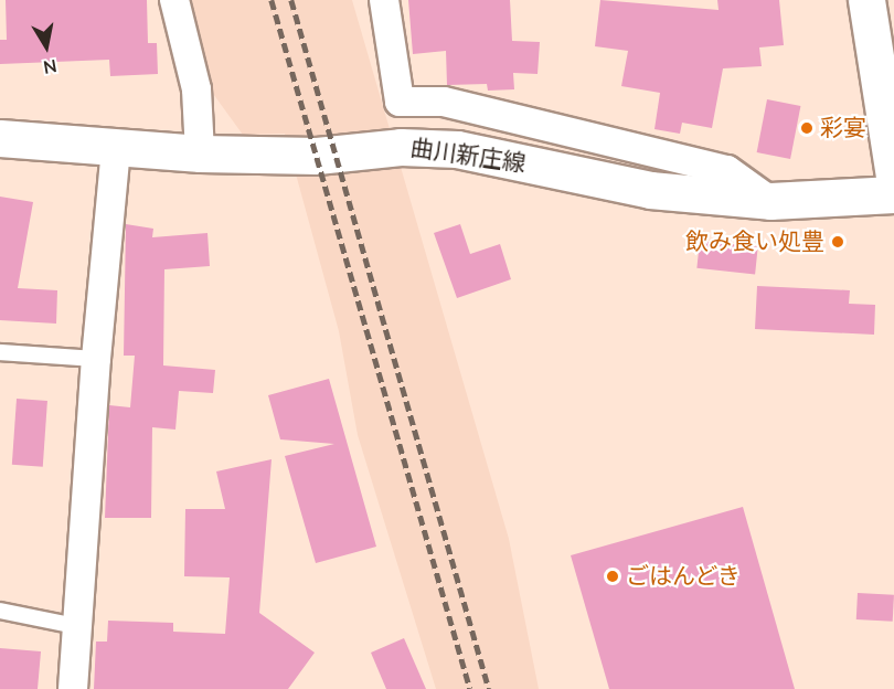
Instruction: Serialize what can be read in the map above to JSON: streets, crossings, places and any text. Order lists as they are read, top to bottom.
{
  "streets": {
    "main road": ["曲川新庄線"]
  },
  "places": ["彩宴", "飲み食い処豊", "ごはんどき"],
  "north": "bottom"
}
